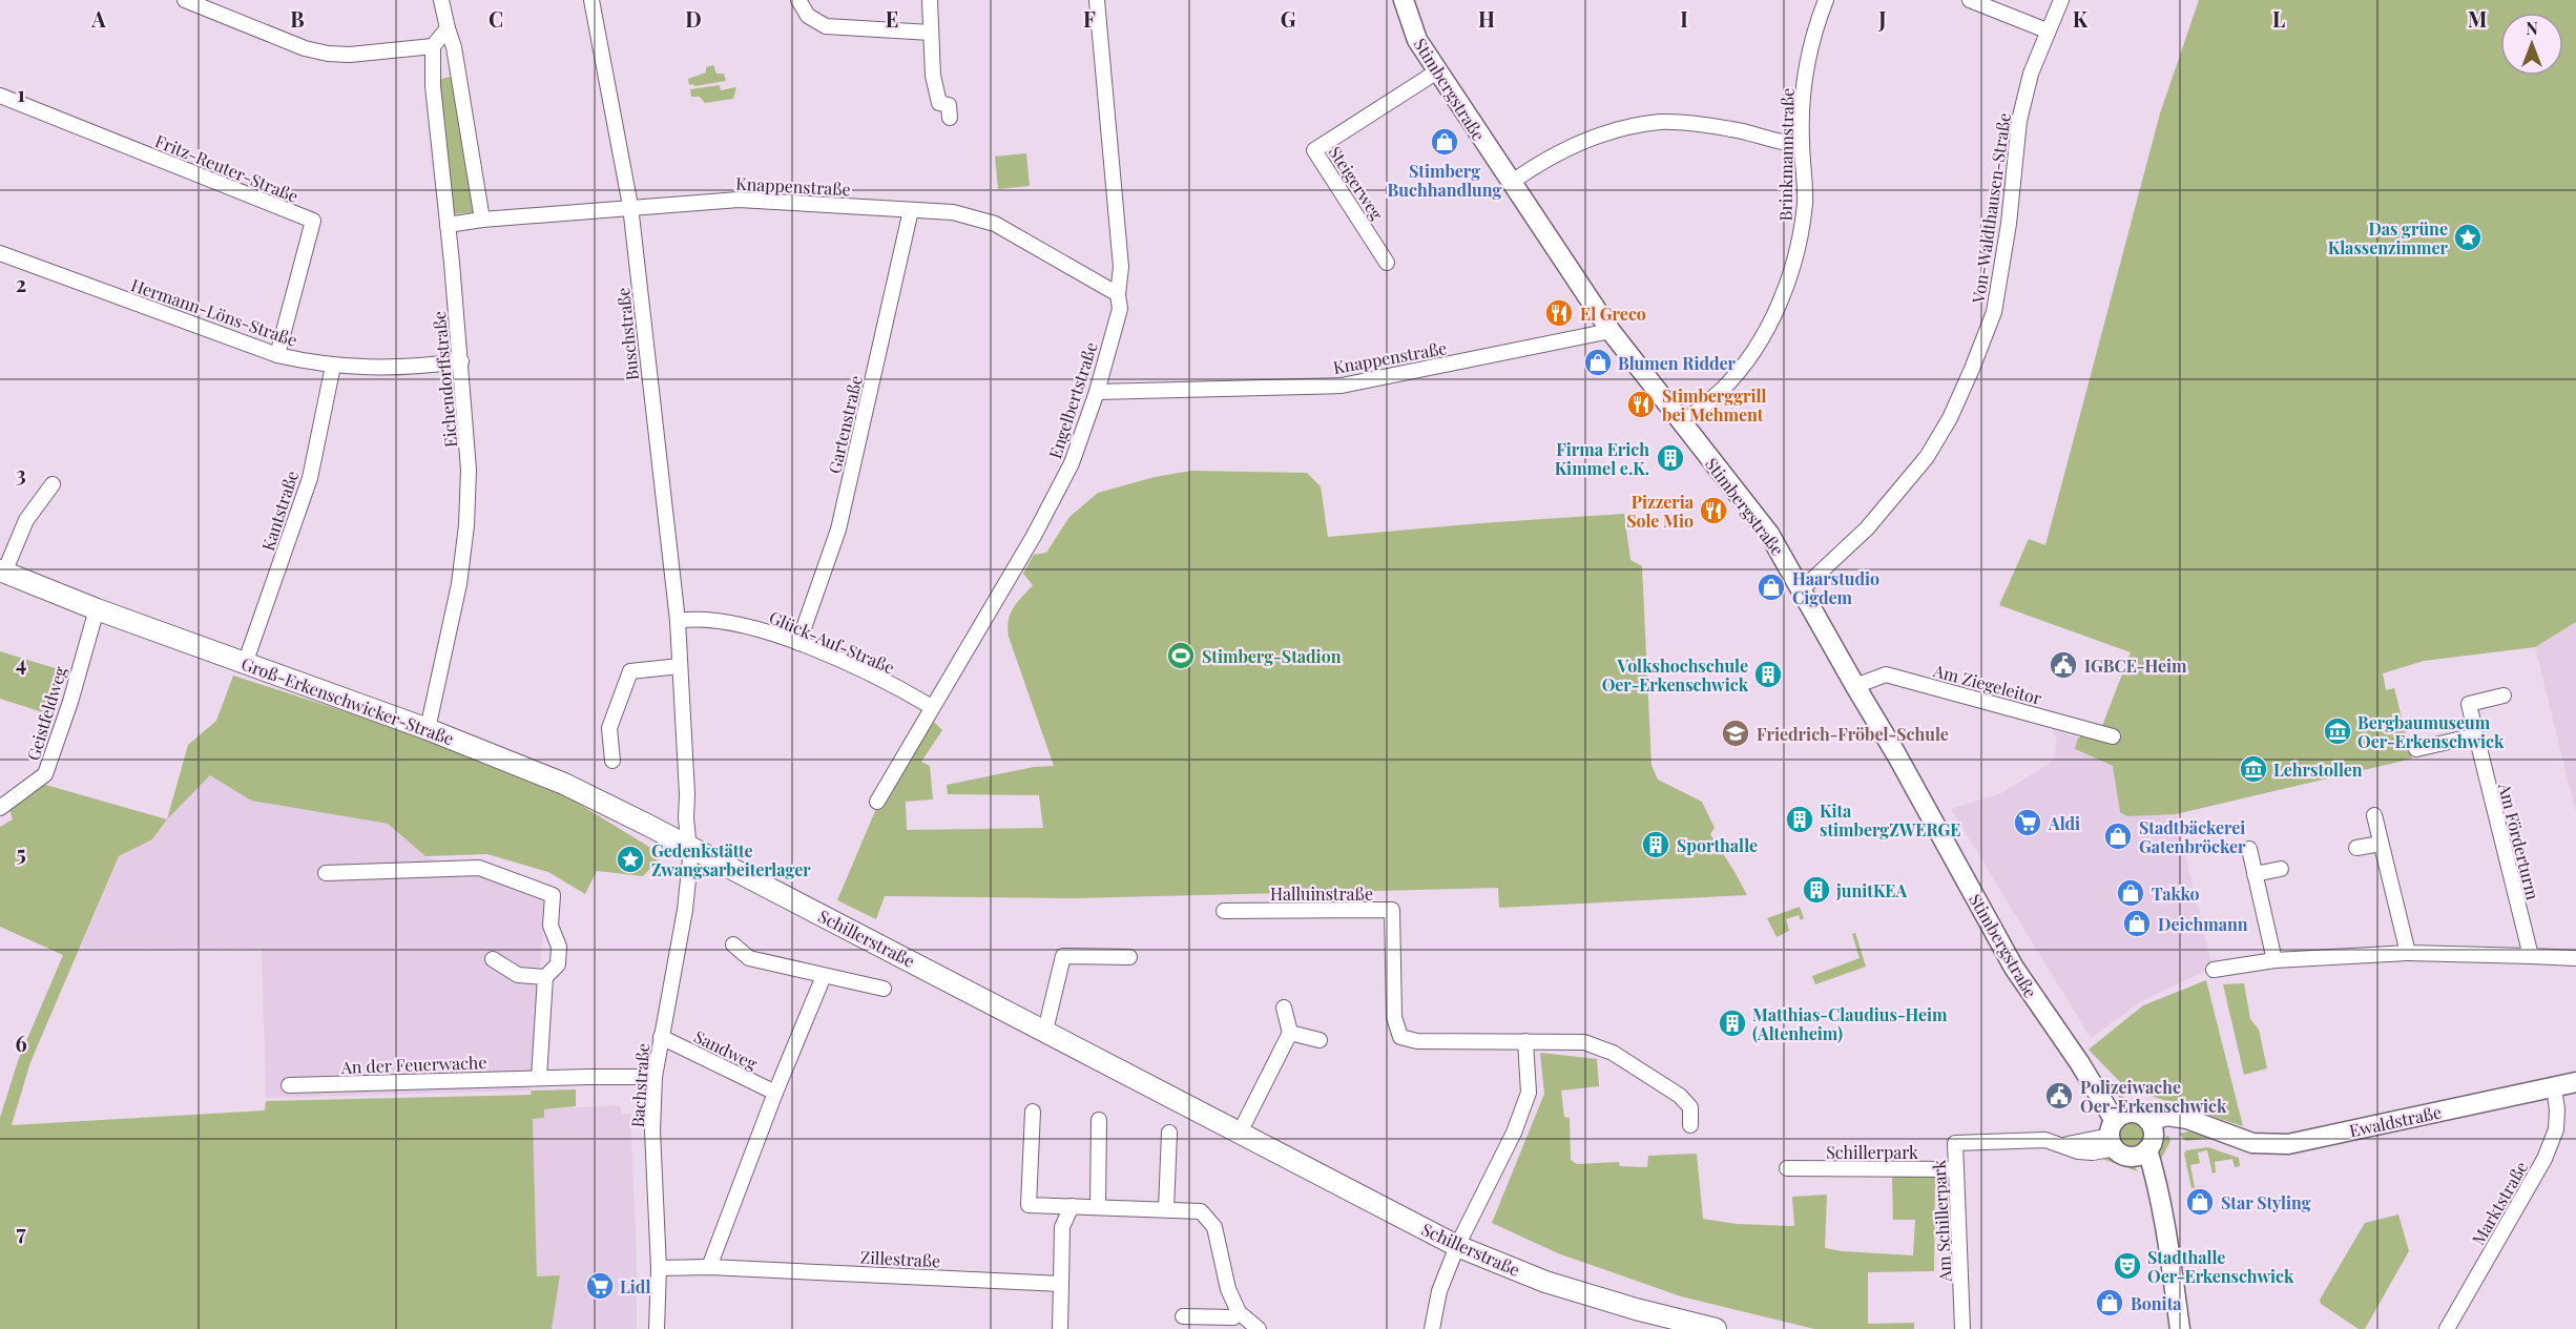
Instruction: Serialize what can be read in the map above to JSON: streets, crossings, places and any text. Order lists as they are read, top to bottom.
{
  "streets": {
    "main road": ["Groß-Erkenschwicker-Straße", "Schillerstraße"],
    "street": [
      "Stimbergstraße",
      "Brinkmannstraße",
      "Fritz-Reuter-Straße",
      "Steigerweg",
      "Knappenstraße",
      "Von-Waldthausen-Straße",
      "Hermann-Löns-Straße",
      "Buschstraße",
      "Eichendorffstraße",
      "Engelbertstraße",
      "Gartenstraße",
      "Kantstraße",
      "Glück-Auf-Straße",
      "Am Ziegeleitor",
      "Geistfeldweg",
      "Am Förderturm",
      "Halluinstraße",
      "Sandweg",
      "An der Feuerwache",
      "Bachstraße",
      "Ewaldstraße",
      "Schillerpark",
      "Marktstraße",
      "Am Schillerpark",
      "Zillestraße"
    ]
  },
  "crossings": [
    ["Stimbergstraße", "Brinkmannstraße"],
    ["Stimbergstraße", "Steigerweg"],
    ["Stimbergstraße", "Knappenstraße"],
    ["Stimbergstraße", "Von-Waldthausen-Straße"],
    ["Stimbergstraße", "Am Ziegeleitor"],
    ["Stimbergstraße", "Ewaldstraße"],
    ["Stimbergstraße", "Am Schillerpark"],
    ["Fritz-Reuter-Straße", "Hermann-Löns-Straße"],
    ["Knappenstraße", "Buschstraße"],
    ["Knappenstraße", "Eichendorffstraße"],
    ["Knappenstraße", "Engelbertstraße"],
    ["Knappenstraße", "Gartenstraße"],
    ["Hermann-Löns-Straße", "Eichendorffstraße"],
    ["Hermann-Löns-Straße", "Kantstraße"],
    ["Buschstraße", "Glück-Auf-Straße"],
    ["Buschstraße", "Groß-Erkenschwicker-Straße"],
    ["Buschstraße", "Schillerstraße"],
    ["Buschstraße", "Bachstraße"],
    ["Eichendorffstraße", "Groß-Erkenschwicker-Straße"],
    ["Engelbertstraße", "Glück-Auf-Straße"],
    ["Gartenstraße", "Glück-Auf-Straße"],
    ["Kantstraße", "Groß-Erkenschwicker-Straße"],
    ["Groß-Erkenschwicker-Straße", "Geistfeldweg"],
    ["Groß-Erkenschwicker-Straße", "Schillerstraße"],
    ["Groß-Erkenschwicker-Straße", "Bachstraße"],
    ["Schillerstraße", "Bachstraße"],
    ["Sandweg", "Bachstraße"],
    ["An der Feuerwache", "Bachstraße"],
    ["Bachstraße", "Zillestraße"],
    ["Ewaldstraße", "Marktstraße"],
    ["Schillerpark", "Am Schillerpark"]
  ],
  "places": {
    "shop": [
      "Stimberg Buchhandlung",
      "Blumen Ridder",
      "Haarstudio Cigdem",
      "Stadtbäckerei Gatenbröcker",
      "Takko",
      "Deichmann",
      "Star Styling",
      "Bonita"
    ],
    "place": ["Das grüne Klassenzimmer", "Gedenkstätte Zwangsarbeiterlager"],
    "restaurant": ["El Greco", "Stimberggrill bei Mehment", "Pizzeria Sole Mio"],
    "building": [
      "Firma Erich Kimmel e.K.",
      "Volkshochschule Oer-Erkenschwick",
      "Kita stimbergZWERGE",
      "Sporthalle",
      "junitKEA",
      "Matthias-Claudius-Heim (Altenheim)"
    ],
    "sports": ["Stimberg-Stadion"],
    "public building": ["IGBCE-Heim", "Polizeiwache Oer-Erkenschwick"],
    "museum": ["Bergbaumuseum Oer-Erkenschwick", "Lehrstollen"],
    "school or university": ["Friedrich-Fröbel-Schule"],
    "supermarket": ["Aldi", "Lidl"],
    "theatre": ["Stadthalle Oer-Erkenschwick"]
  },
  "north": "top",
  "grid": {
    "columns": [
      "A",
      "B",
      "C",
      "D",
      "E",
      "F",
      "G",
      "H",
      "I",
      "J",
      "K",
      "L",
      "M"
    ],
    "rows": [
      "1",
      "2",
      "3",
      "4",
      "5",
      "6",
      "7"
    ]
  }
}
